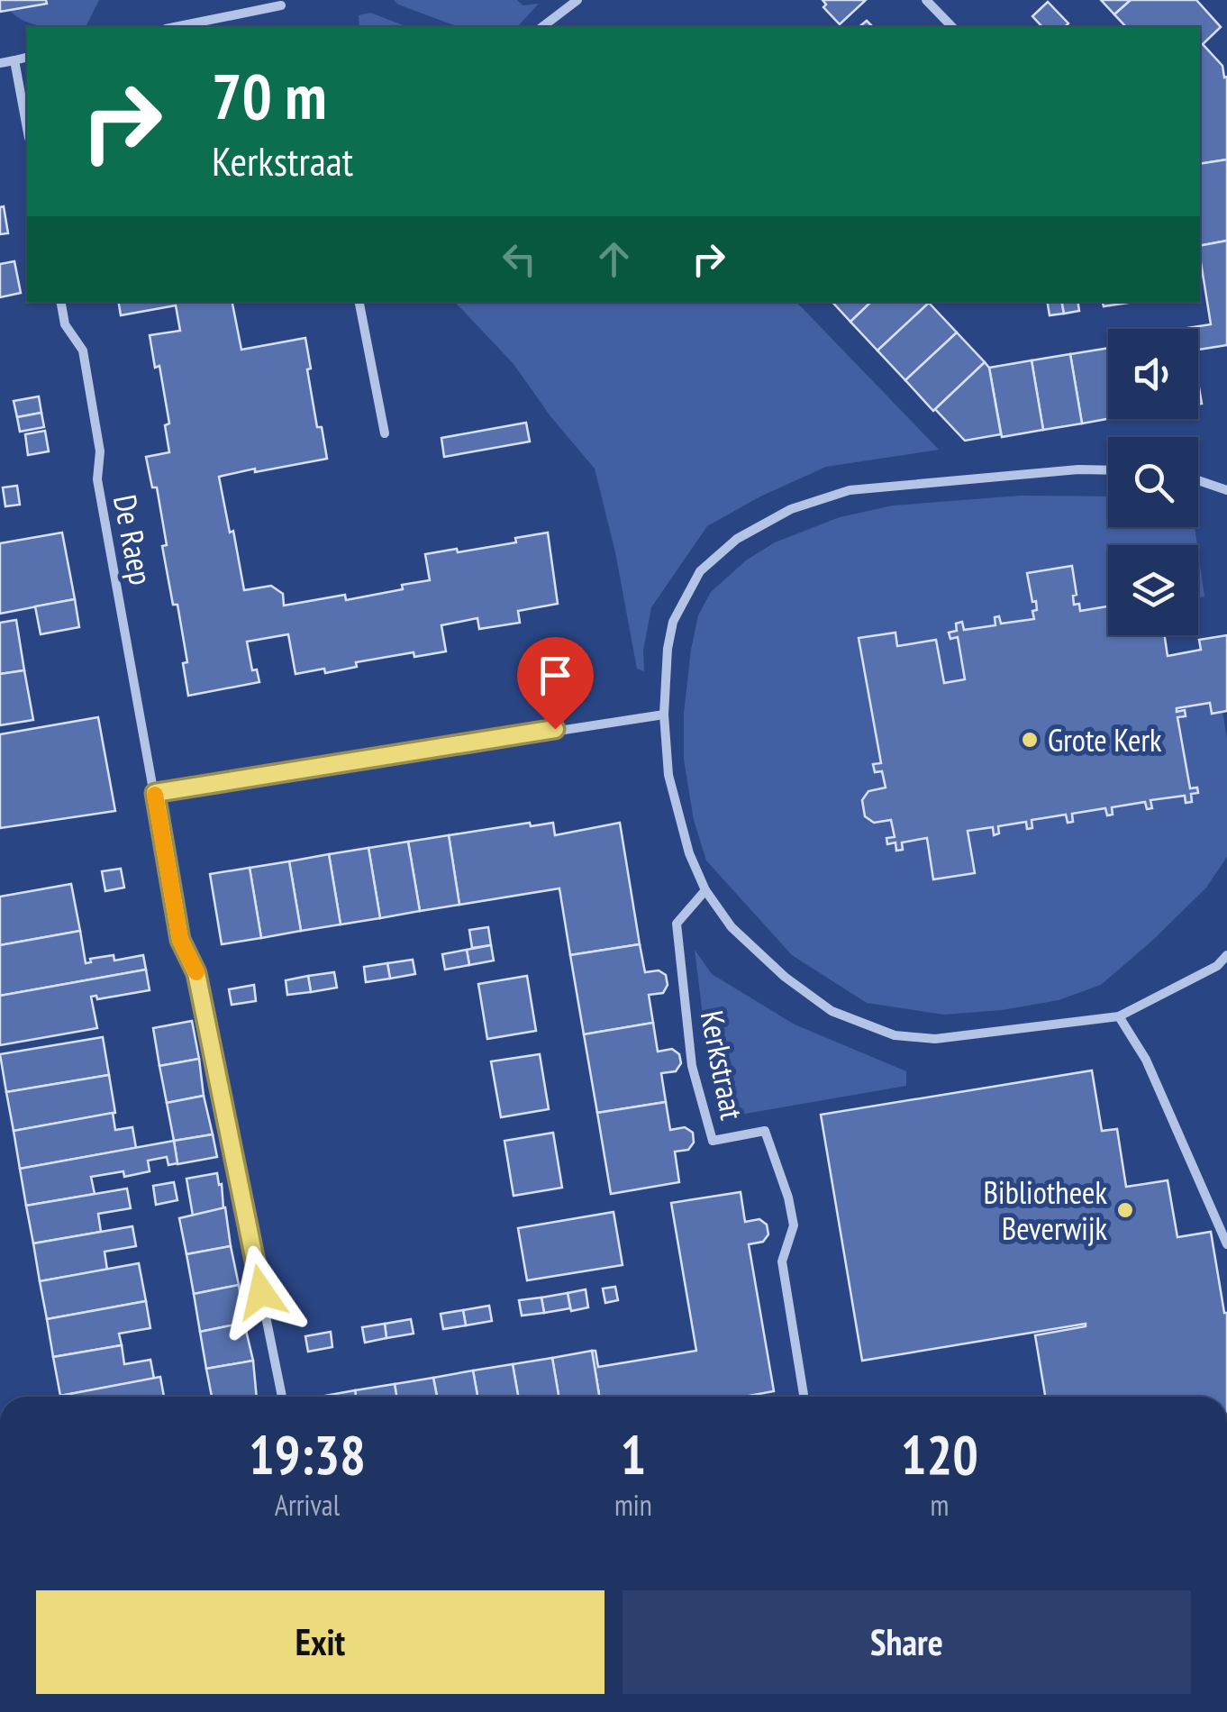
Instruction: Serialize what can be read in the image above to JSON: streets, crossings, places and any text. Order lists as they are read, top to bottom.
{
  "streets": {
    "street": ["De Raep", "Kerkstraat"]
  },
  "places": ["Grote Kerk", "Bibliotheek Beverwijk"],
  "page": {
    "turn": ["70 m", "Kerkstraat"],
    "eta": [
      "19:38",
      "Arrival",
      "1",
      "min",
      "120",
      "m"
    ],
    "buttons": ["Exit", "Share"]
  }
}
